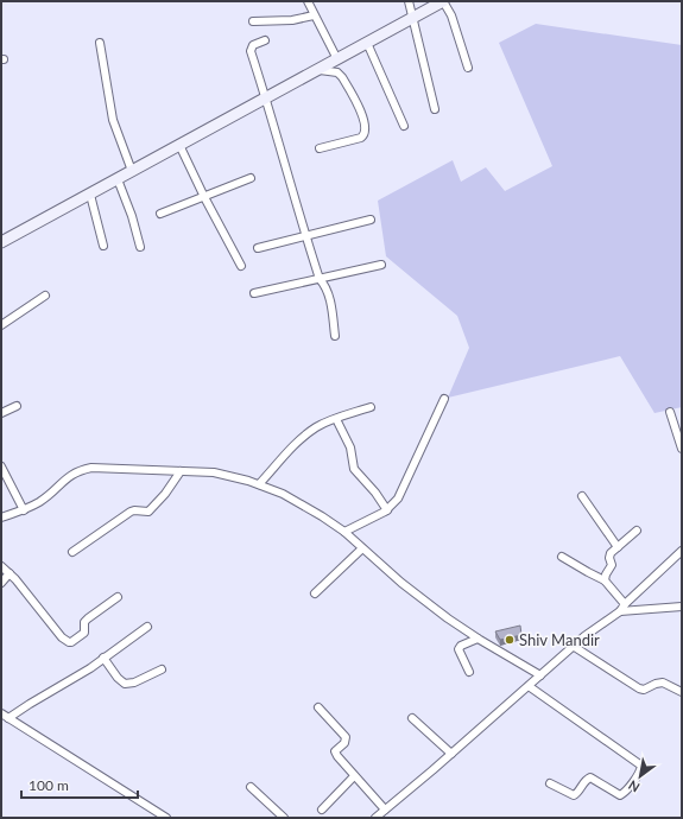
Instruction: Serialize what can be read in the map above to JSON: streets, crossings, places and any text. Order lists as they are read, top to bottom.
{
  "places": ["Shiv Mandir"],
  "scale_bar": "100 m",
  "north": "bottom left"
}
